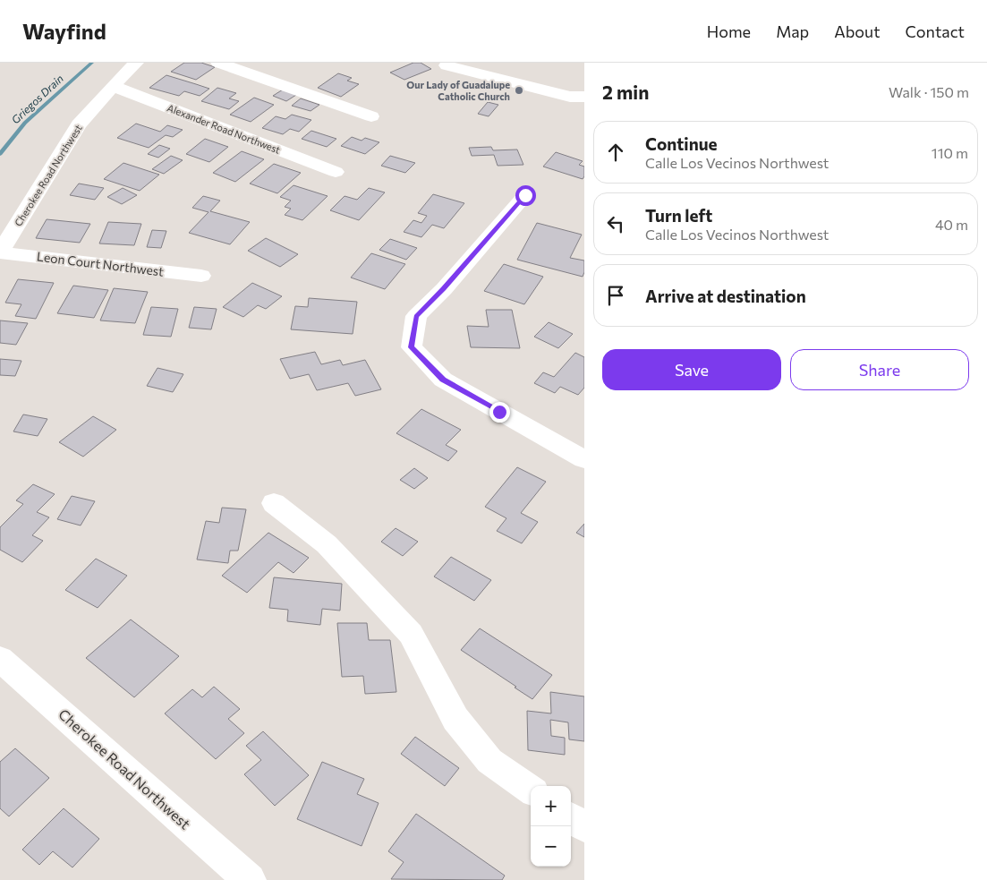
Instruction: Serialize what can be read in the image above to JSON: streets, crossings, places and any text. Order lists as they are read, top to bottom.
{
  "streets": {
    "street": ["Alexander Road Northwest", "Cherokee Road Northwest", "Leon Court Northwest"]
  },
  "crossings": [
    ["Alexander Road Northwest", "Cherokee Road Northwest"],
    ["Cherokee Road Northwest", "Leon Court Northwest"]
  ],
  "water": ["Griegos Drain"],
  "places": ["Our Lady of Guadalupe Catholic Church"],
  "page": {
    "header": "Wayfind",
    "nav": [
      "Home",
      "Map",
      "About",
      "Contact"
    ],
    "heading": ["2 min", "Walk · 150 m"],
    "list": [
      ["Continue", "Calle Los Vecinos Northwest", "110 m"],
      ["Turn left", "Calle Los Vecinos Northwest", "40 m"],
      "Arrive at destination"
    ],
    "buttons": ["Save", "Share"],
    "map_buttons": ["+", "−"]
  }
}
